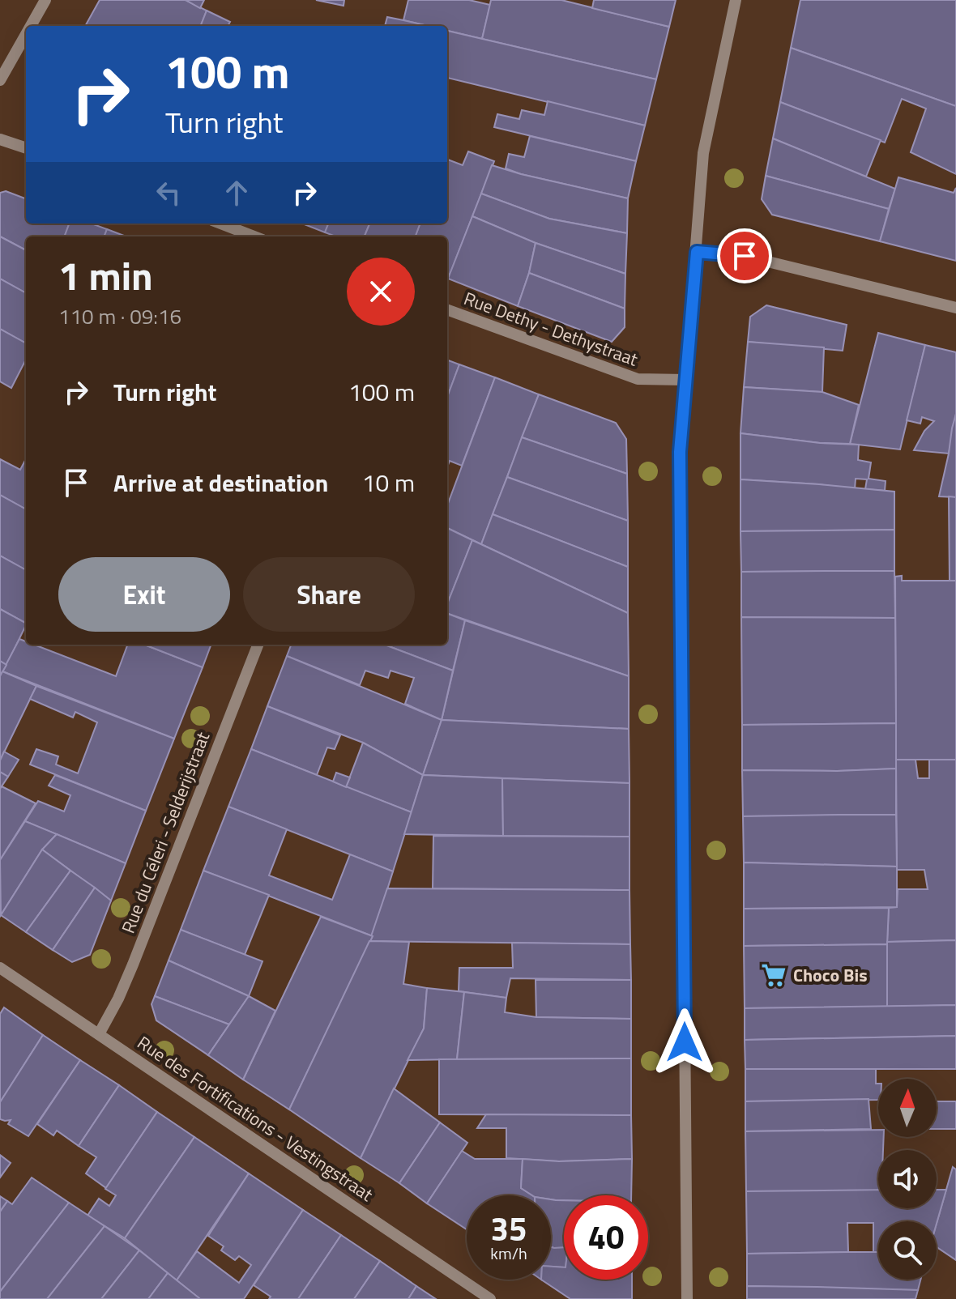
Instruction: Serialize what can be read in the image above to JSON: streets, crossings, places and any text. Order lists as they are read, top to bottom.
{
  "streets": {
    "street": ["Rue Dethy - Dethystraat", "Rue du Céleri - Selderijstraat", "Rue des Fortifications - Vestingstraat"]
  },
  "crossings": [
    ["Rue du Céleri - Selderijstraat", "Rue des Fortifications - Vestingstraat"]
  ],
  "places": {
    "supermarket": ["Choco Bis"]
  },
  "north": "top",
  "page": {
    "turn": ["100 m", "Turn right"],
    "heading": ["1 min", "110 m · 09:16"],
    "list": [
      {
        "name": "Turn right",
        "value": "100 m"
      },
      {
        "name": "Arrive at destination",
        "value": "10 m"
      }
    ],
    "buttons": ["Exit", "Share"],
    "speed": "35 km/h",
    "limit": "40"
  }
}
